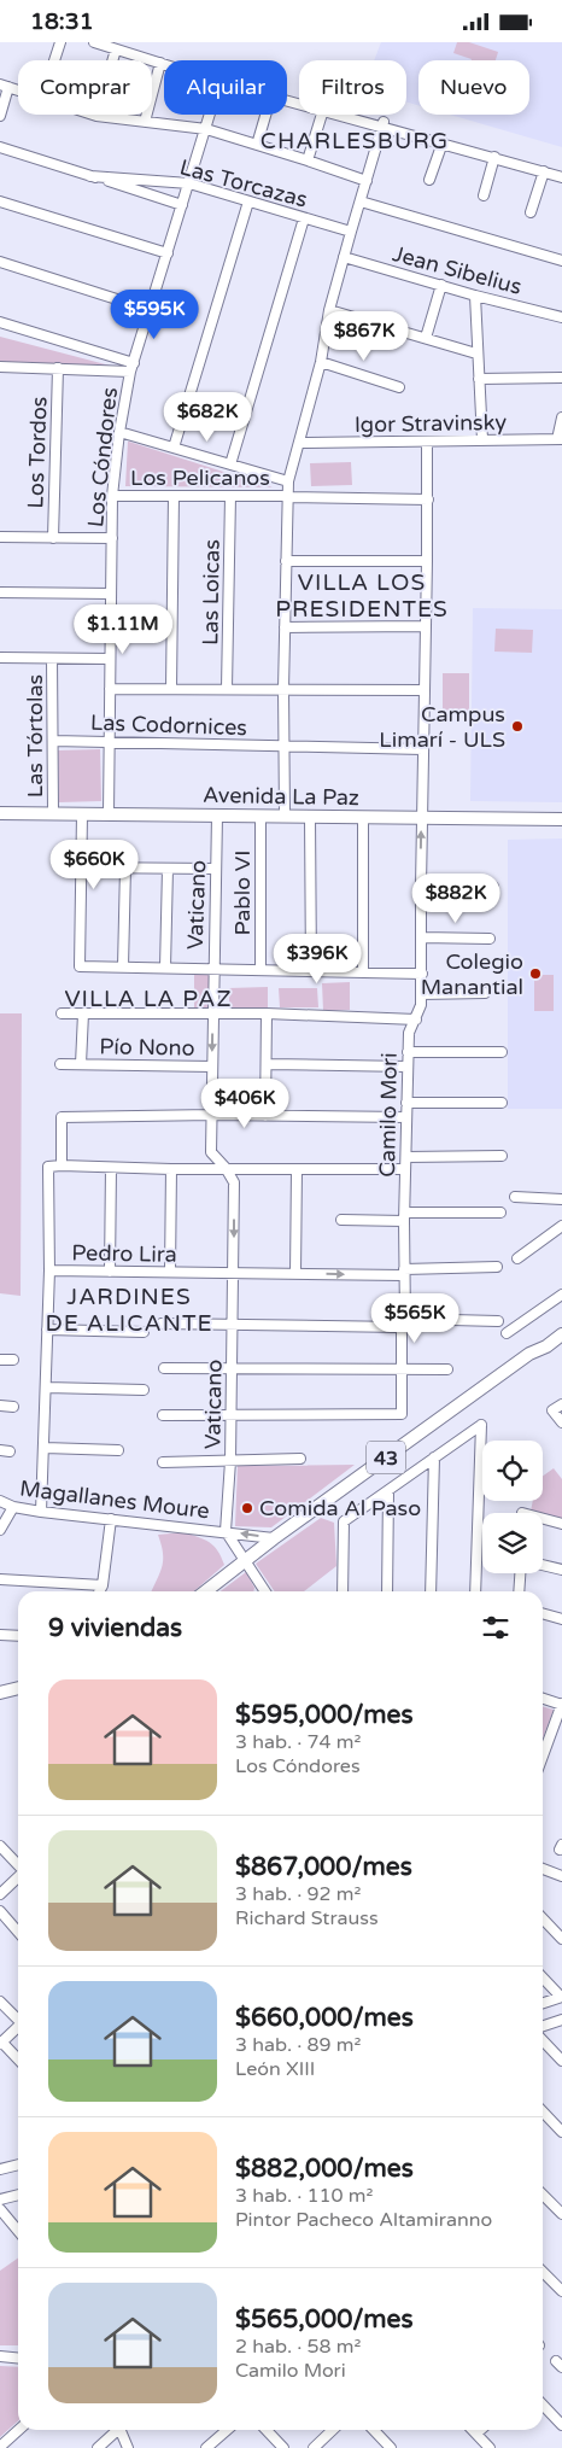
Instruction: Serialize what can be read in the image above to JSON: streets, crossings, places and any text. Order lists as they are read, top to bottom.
{
  "streets": {
    "main road": ["Avenida La Paz", "43"],
    "street": [
      "Las Torcazas",
      "Jean Sibelius",
      "Igor Stravinsky",
      "Los Tordos",
      "Los Cóndores",
      "Los Pelicanos",
      "Las Loicas",
      "Las Codornices",
      "Las Tórtolas",
      "Pablo VI",
      "Vaticano",
      "Pío Nono",
      "Camilo Mori",
      "Pedro Lira",
      "Magallanes Moure"
    ]
  },
  "crossings": [
    ["Las Torcazas", "Los Cóndores"],
    ["Igor Stravinsky", "Camilo Mori"],
    ["Los Cóndores", "Los Pelicanos"],
    ["Los Cóndores", "Las Codornices"],
    ["Los Cóndores", "Avenida La Paz"],
    ["Los Pelicanos", "Las Loicas"],
    ["Los Pelicanos", "Camilo Mori"],
    ["Las Codornices", "Las Tórtolas"],
    ["Las Codornices", "Camilo Mori"],
    ["Las Tórtolas", "Avenida La Paz"],
    ["Avenida La Paz", "Pablo VI"],
    ["Avenida La Paz", "Vaticano"],
    ["Avenida La Paz", "Camilo Mori"],
    ["Vaticano", "Pío Nono"],
    ["Vaticano", "Camilo Mori"],
    ["Vaticano", "Pedro Lira"],
    ["Vaticano", "Magallanes Moure"],
    ["Camilo Mori", "Pedro Lira"],
    ["Pedro Lira", "Magallanes Moure"],
    ["43", "Magallanes Moure"]
  ],
  "districts": [
    "CHARLESBURG",
    "VILLA LOS PRESIDENTES",
    "VILLA LA PAZ",
    "JARDINES DE ALICANTE"
  ],
  "places": ["Campus Limarí - ULS", "Colegio Manantial", "Comida Al Paso"],
  "page": {
    "status": "18:31",
    "chip": [
      "Comprar",
      "Alquilar",
      "Filtros",
      "Nuevo"
    ],
    "price": [
      "$595K",
      "$867K",
      "$682K",
      "$1.11M",
      "$660K",
      "$882K",
      "$396K",
      "$406K",
      "$565K"
    ],
    "heading": "9 viviendas",
    "list": [
      {
        "name": "$595,000/mes",
        "note": "3 hab. · 74 m² · Los Cóndores"
      },
      {
        "name": "$867,000/mes",
        "note": "3 hab. · 92 m² · Richard Strauss"
      },
      {
        "name": "$660,000/mes",
        "note": "3 hab. · 89 m² · León XIII"
      },
      {
        "name": "$882,000/mes",
        "note": "3 hab. · 110 m² · Pintor Pacheco Altamiranno"
      },
      {
        "name": "$565,000/mes",
        "note": "2 hab. · 58 m² · Camilo Mori"
      }
    ]
  }
}
